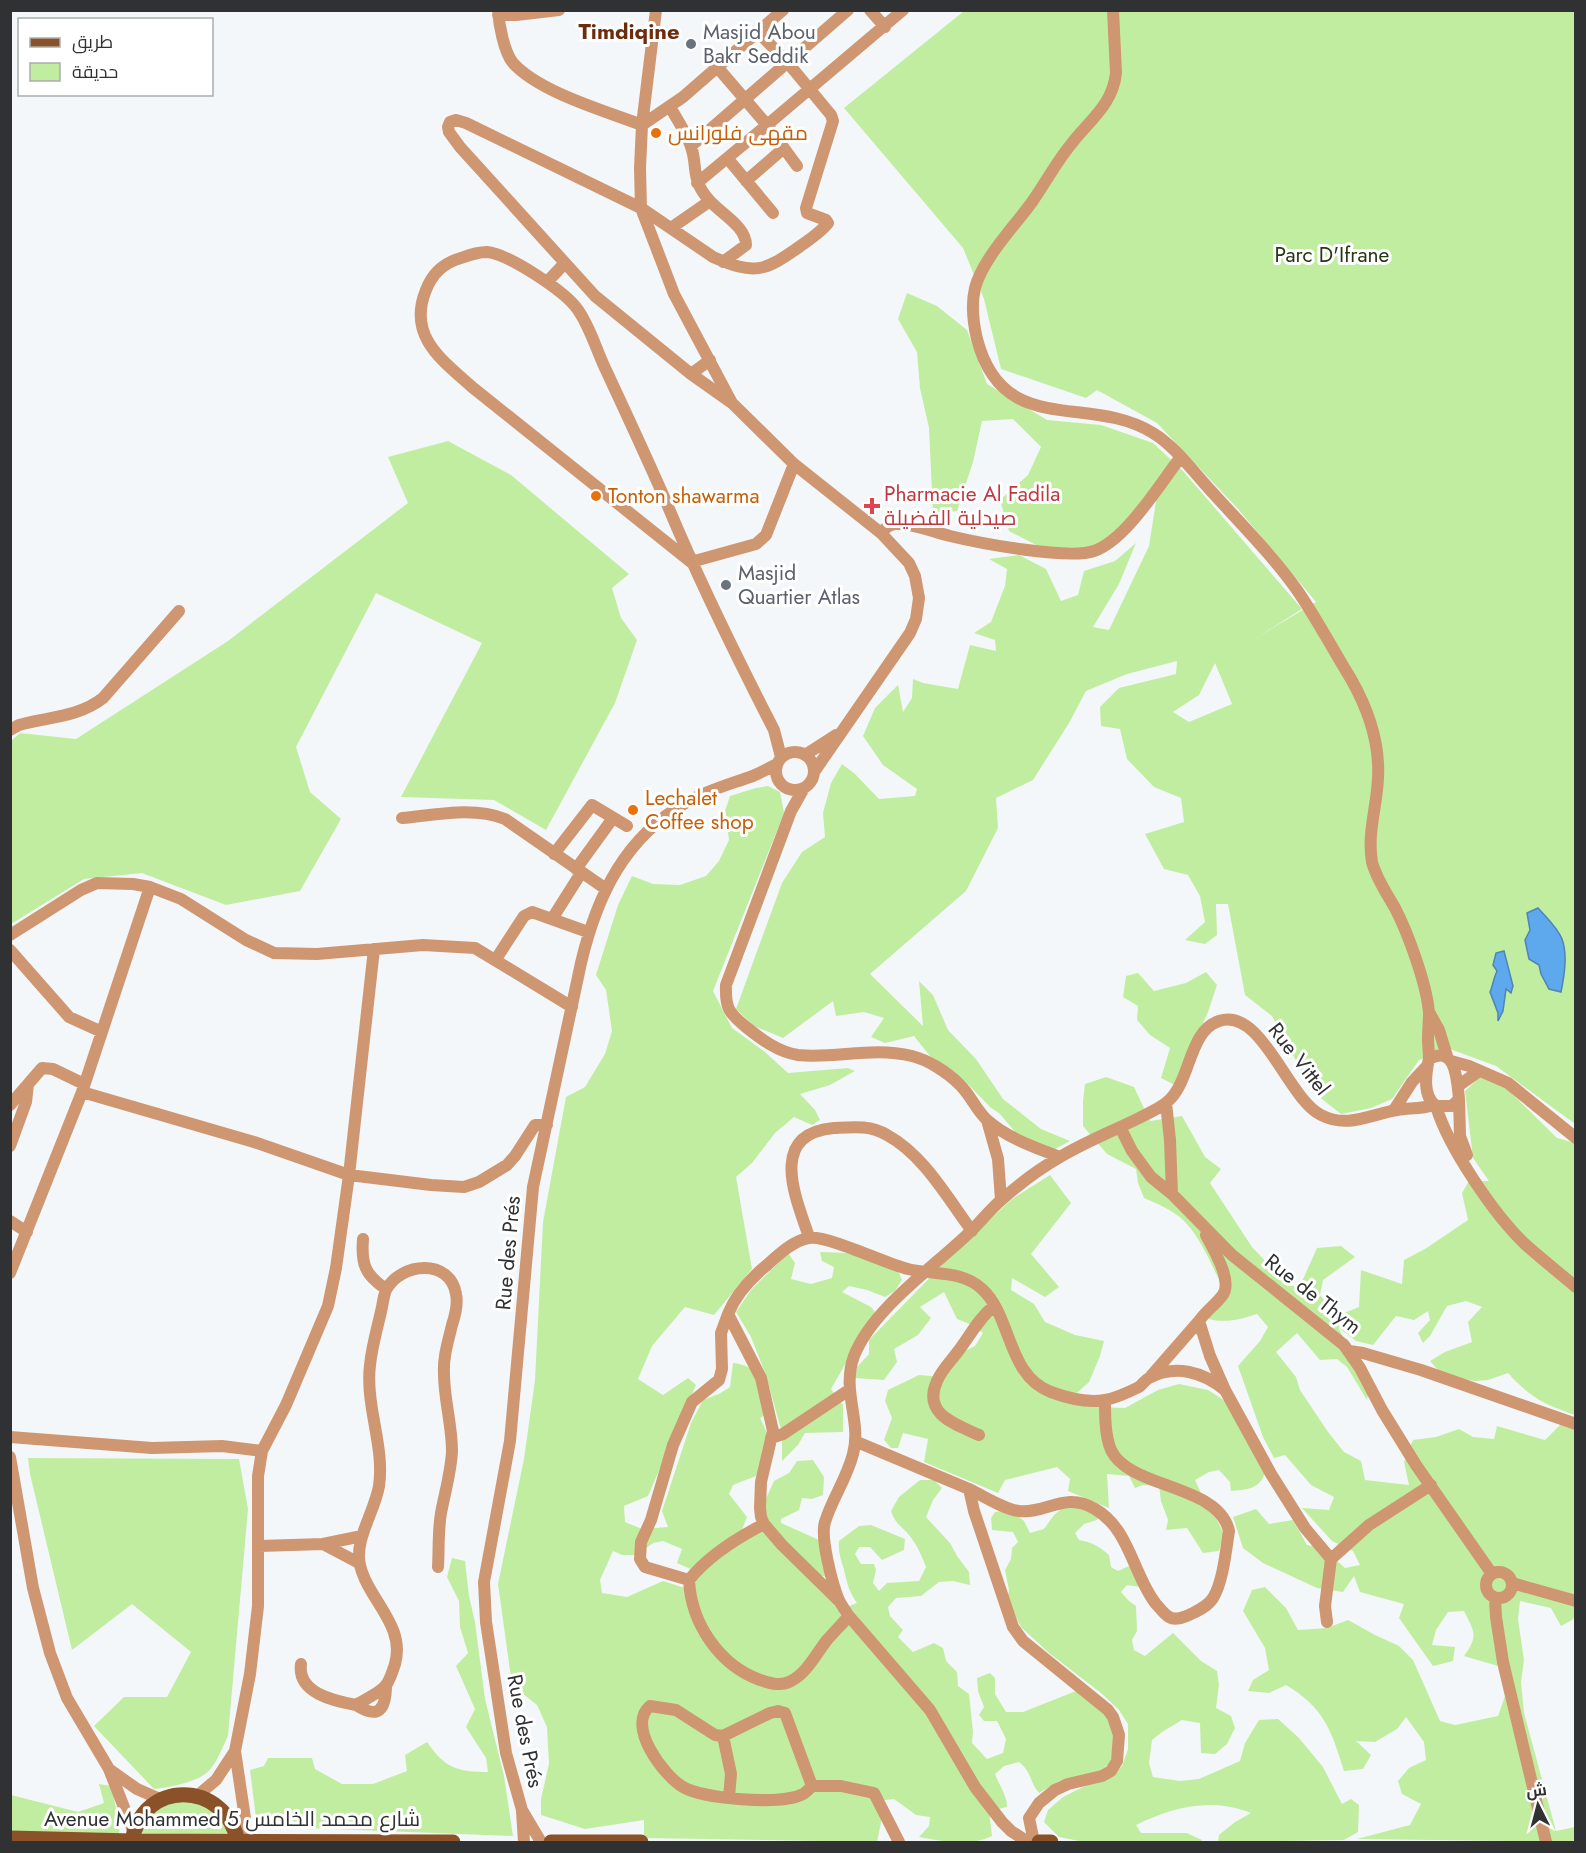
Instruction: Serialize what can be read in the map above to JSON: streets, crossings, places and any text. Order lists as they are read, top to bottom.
{
  "streets": {
    "main road": ["Avenue Mohammed 5 شارع محمد الخامس"],
    "street": ["Rue Vittel", "Rue des Prés", "Rue de Thym"]
  },
  "crossings": [
    ["Rue Vittel", "Rue de Thym"]
  ],
  "districts": ["Timdiqine"],
  "parks": ["Parc D'Ifrane"],
  "places": {
    "other": [
      "Masjid Abou Bakr Seddik",
      "مقهى فلورانس",
      "Tonton shawarma",
      "Masjid Quartier Atlas",
      "Lechalet Coffee shop"
    ],
    "health": ["Pharmacie Al Fadila صيدلية الفضيلة"]
  },
  "legend": ["طريق", "حديقة"],
  "north": "top"
}
